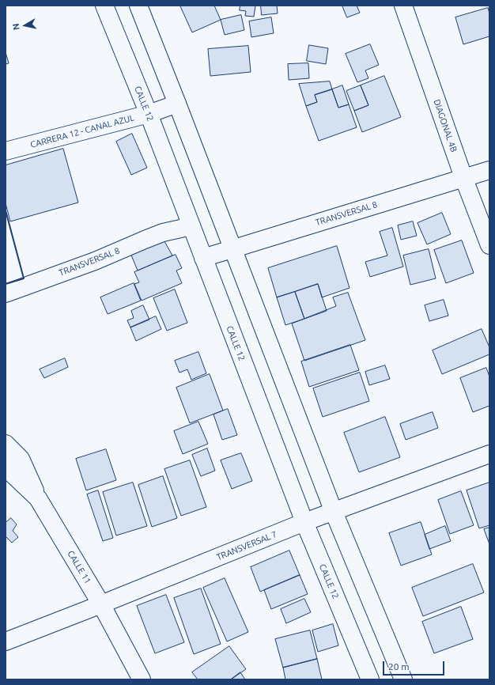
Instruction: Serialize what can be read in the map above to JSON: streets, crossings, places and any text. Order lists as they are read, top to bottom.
{
  "streets": {
    "street": [
      "CALLE 12",
      "DIAGONAL 4B",
      "CARRERA 12 - CANAL AZUL",
      "TRANSVERSAL 8",
      "TRANSVERSAL 7",
      "CALLE 11"
    ]
  },
  "crossings": [
    ["CALLE 12", "CARRERA 12 - CANAL AZUL"],
    ["CALLE 12", "TRANSVERSAL 8"],
    ["CALLE 12", "TRANSVERSAL 7"],
    ["DIAGONAL 4B", "TRANSVERSAL 8"],
    ["TRANSVERSAL 7", "CALLE 11"]
  ],
  "scale_bar": "20 m",
  "north": "left"
}
